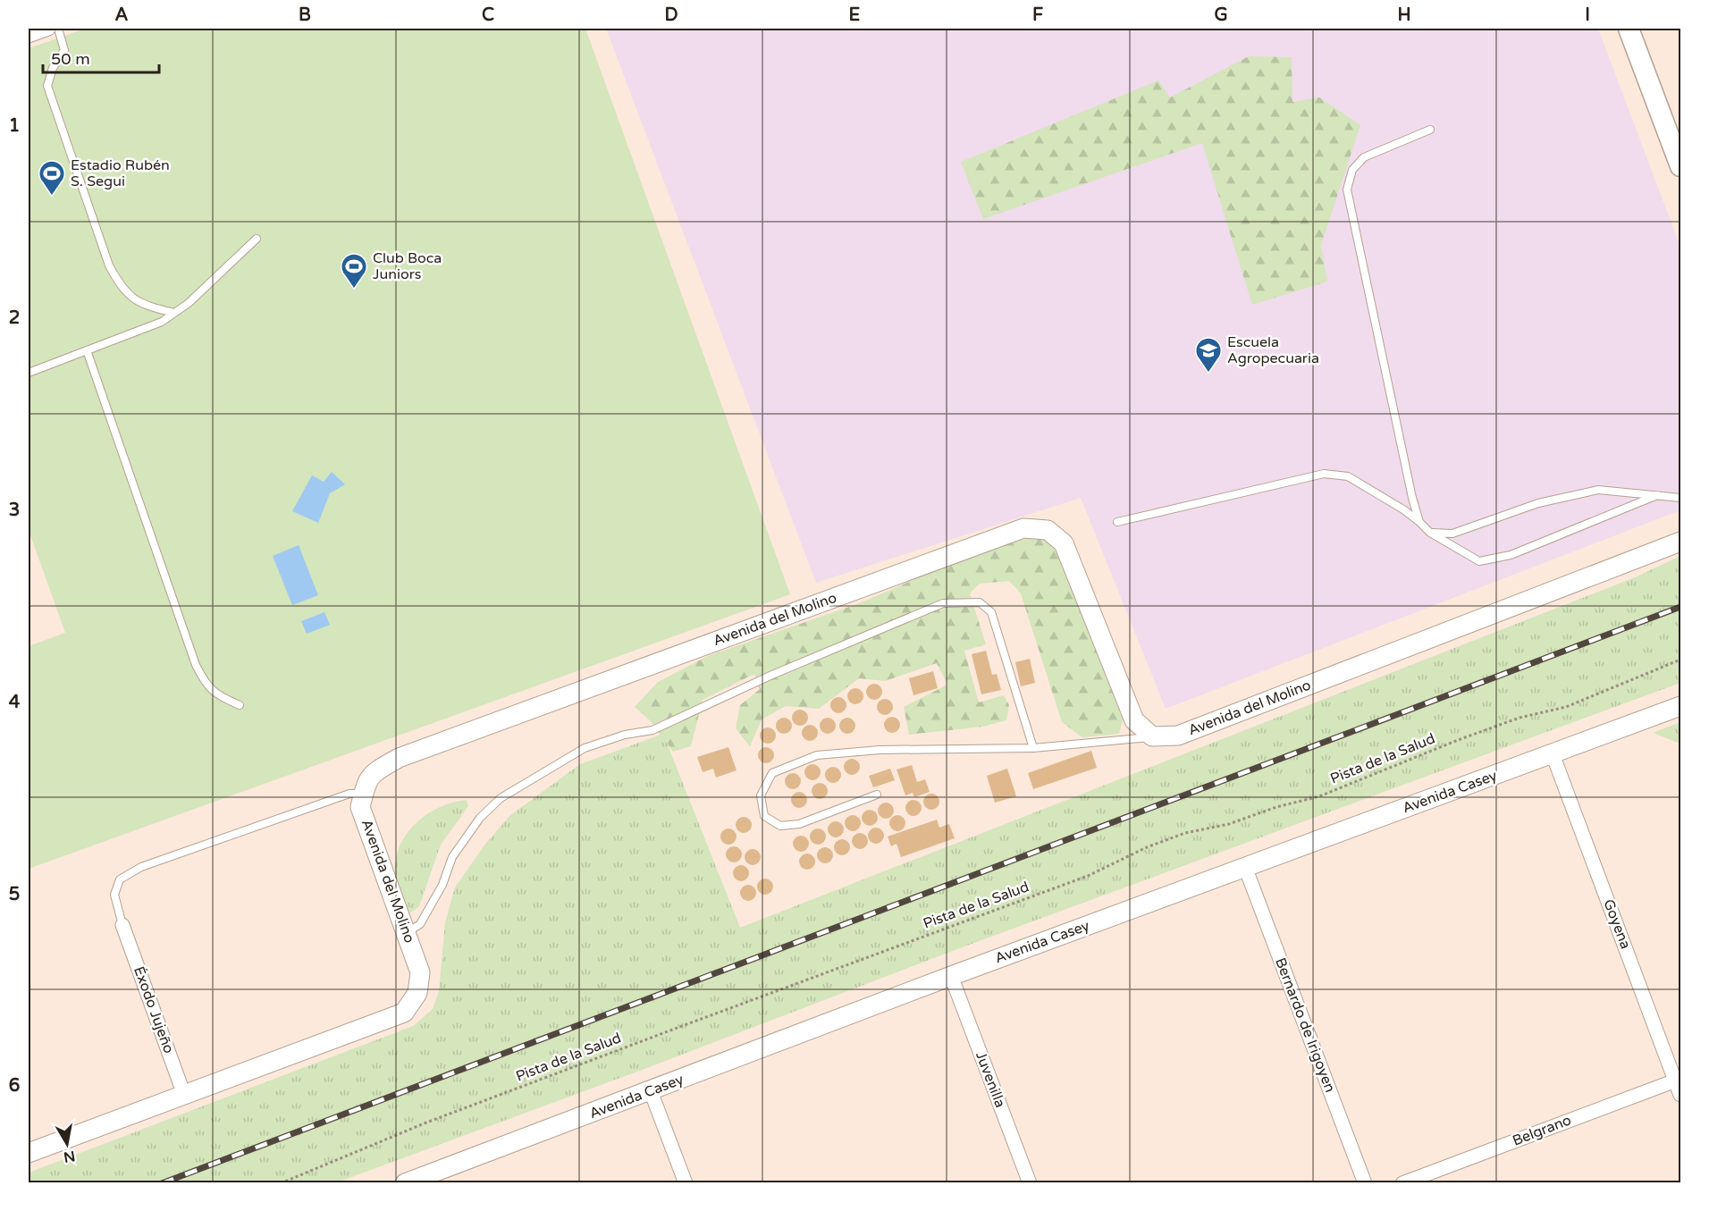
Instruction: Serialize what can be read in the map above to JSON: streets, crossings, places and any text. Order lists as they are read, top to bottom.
{
  "streets": {
    "street": [
      "Avenida del Molino",
      "Avenida Casey",
      "Goyena",
      "Éxodo Jujeño",
      "Bernardo de Irigoyen",
      "Juvenilla",
      "Belgrano"
    ],
    "path": ["Pista de la Salud"]
  },
  "crossings": [
    ["Avenida del Molino", "Éxodo Jujeño"],
    ["Avenida Casey", "Goyena"],
    ["Avenida Casey", "Bernardo de Irigoyen"],
    ["Avenida Casey", "Juvenilla"],
    ["Goyena", "Belgrano"]
  ],
  "places": {
    "sports": ["Estadio Rubén S. Segui", "Club Boca Juniors"],
    "school or university": ["Escuela Agropecuaria"]
  },
  "scale_bar": "50 m",
  "north": "bottom",
  "grid": {
    "columns": [
      "A",
      "B",
      "C",
      "D",
      "E",
      "F",
      "G",
      "H",
      "I"
    ],
    "rows": [
      "1",
      "2",
      "3",
      "4",
      "5",
      "6"
    ]
  }
}
